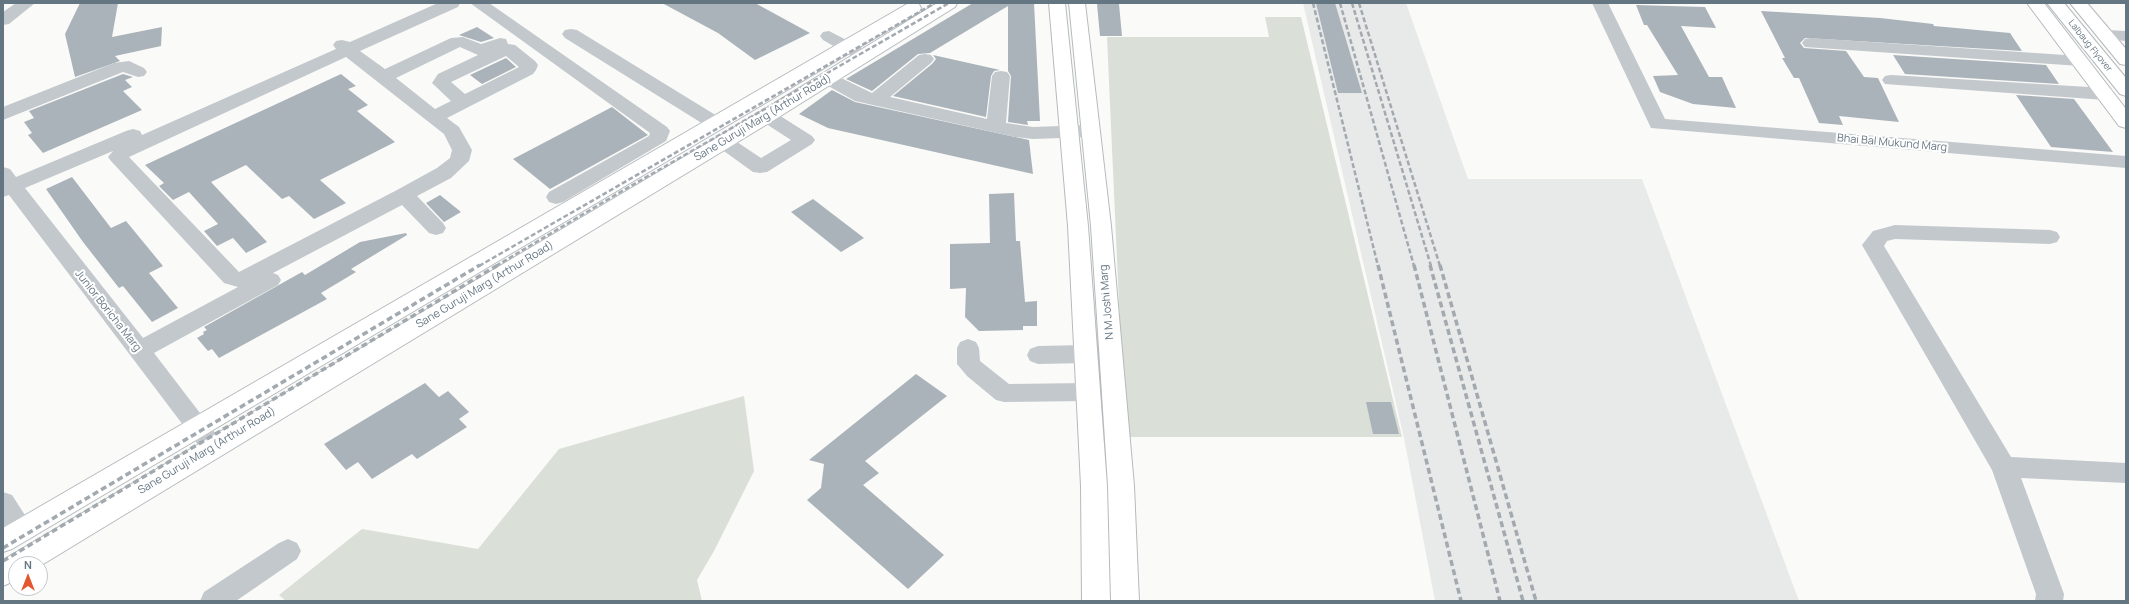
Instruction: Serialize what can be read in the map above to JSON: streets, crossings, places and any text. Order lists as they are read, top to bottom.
{
  "streets": {
    "main road": ["Lalbaug Flyover", "Sane Guruji Marg (Arthur Road)", "N M Joshi Marg"],
    "street": ["Bhai Bal Mukund Marg", "Junior Boricha Marg"]
  },
  "crossings": [
    ["Sane Guruji Marg (Arthur Road)", "Junior Boricha Marg"]
  ],
  "north": "top"
}
